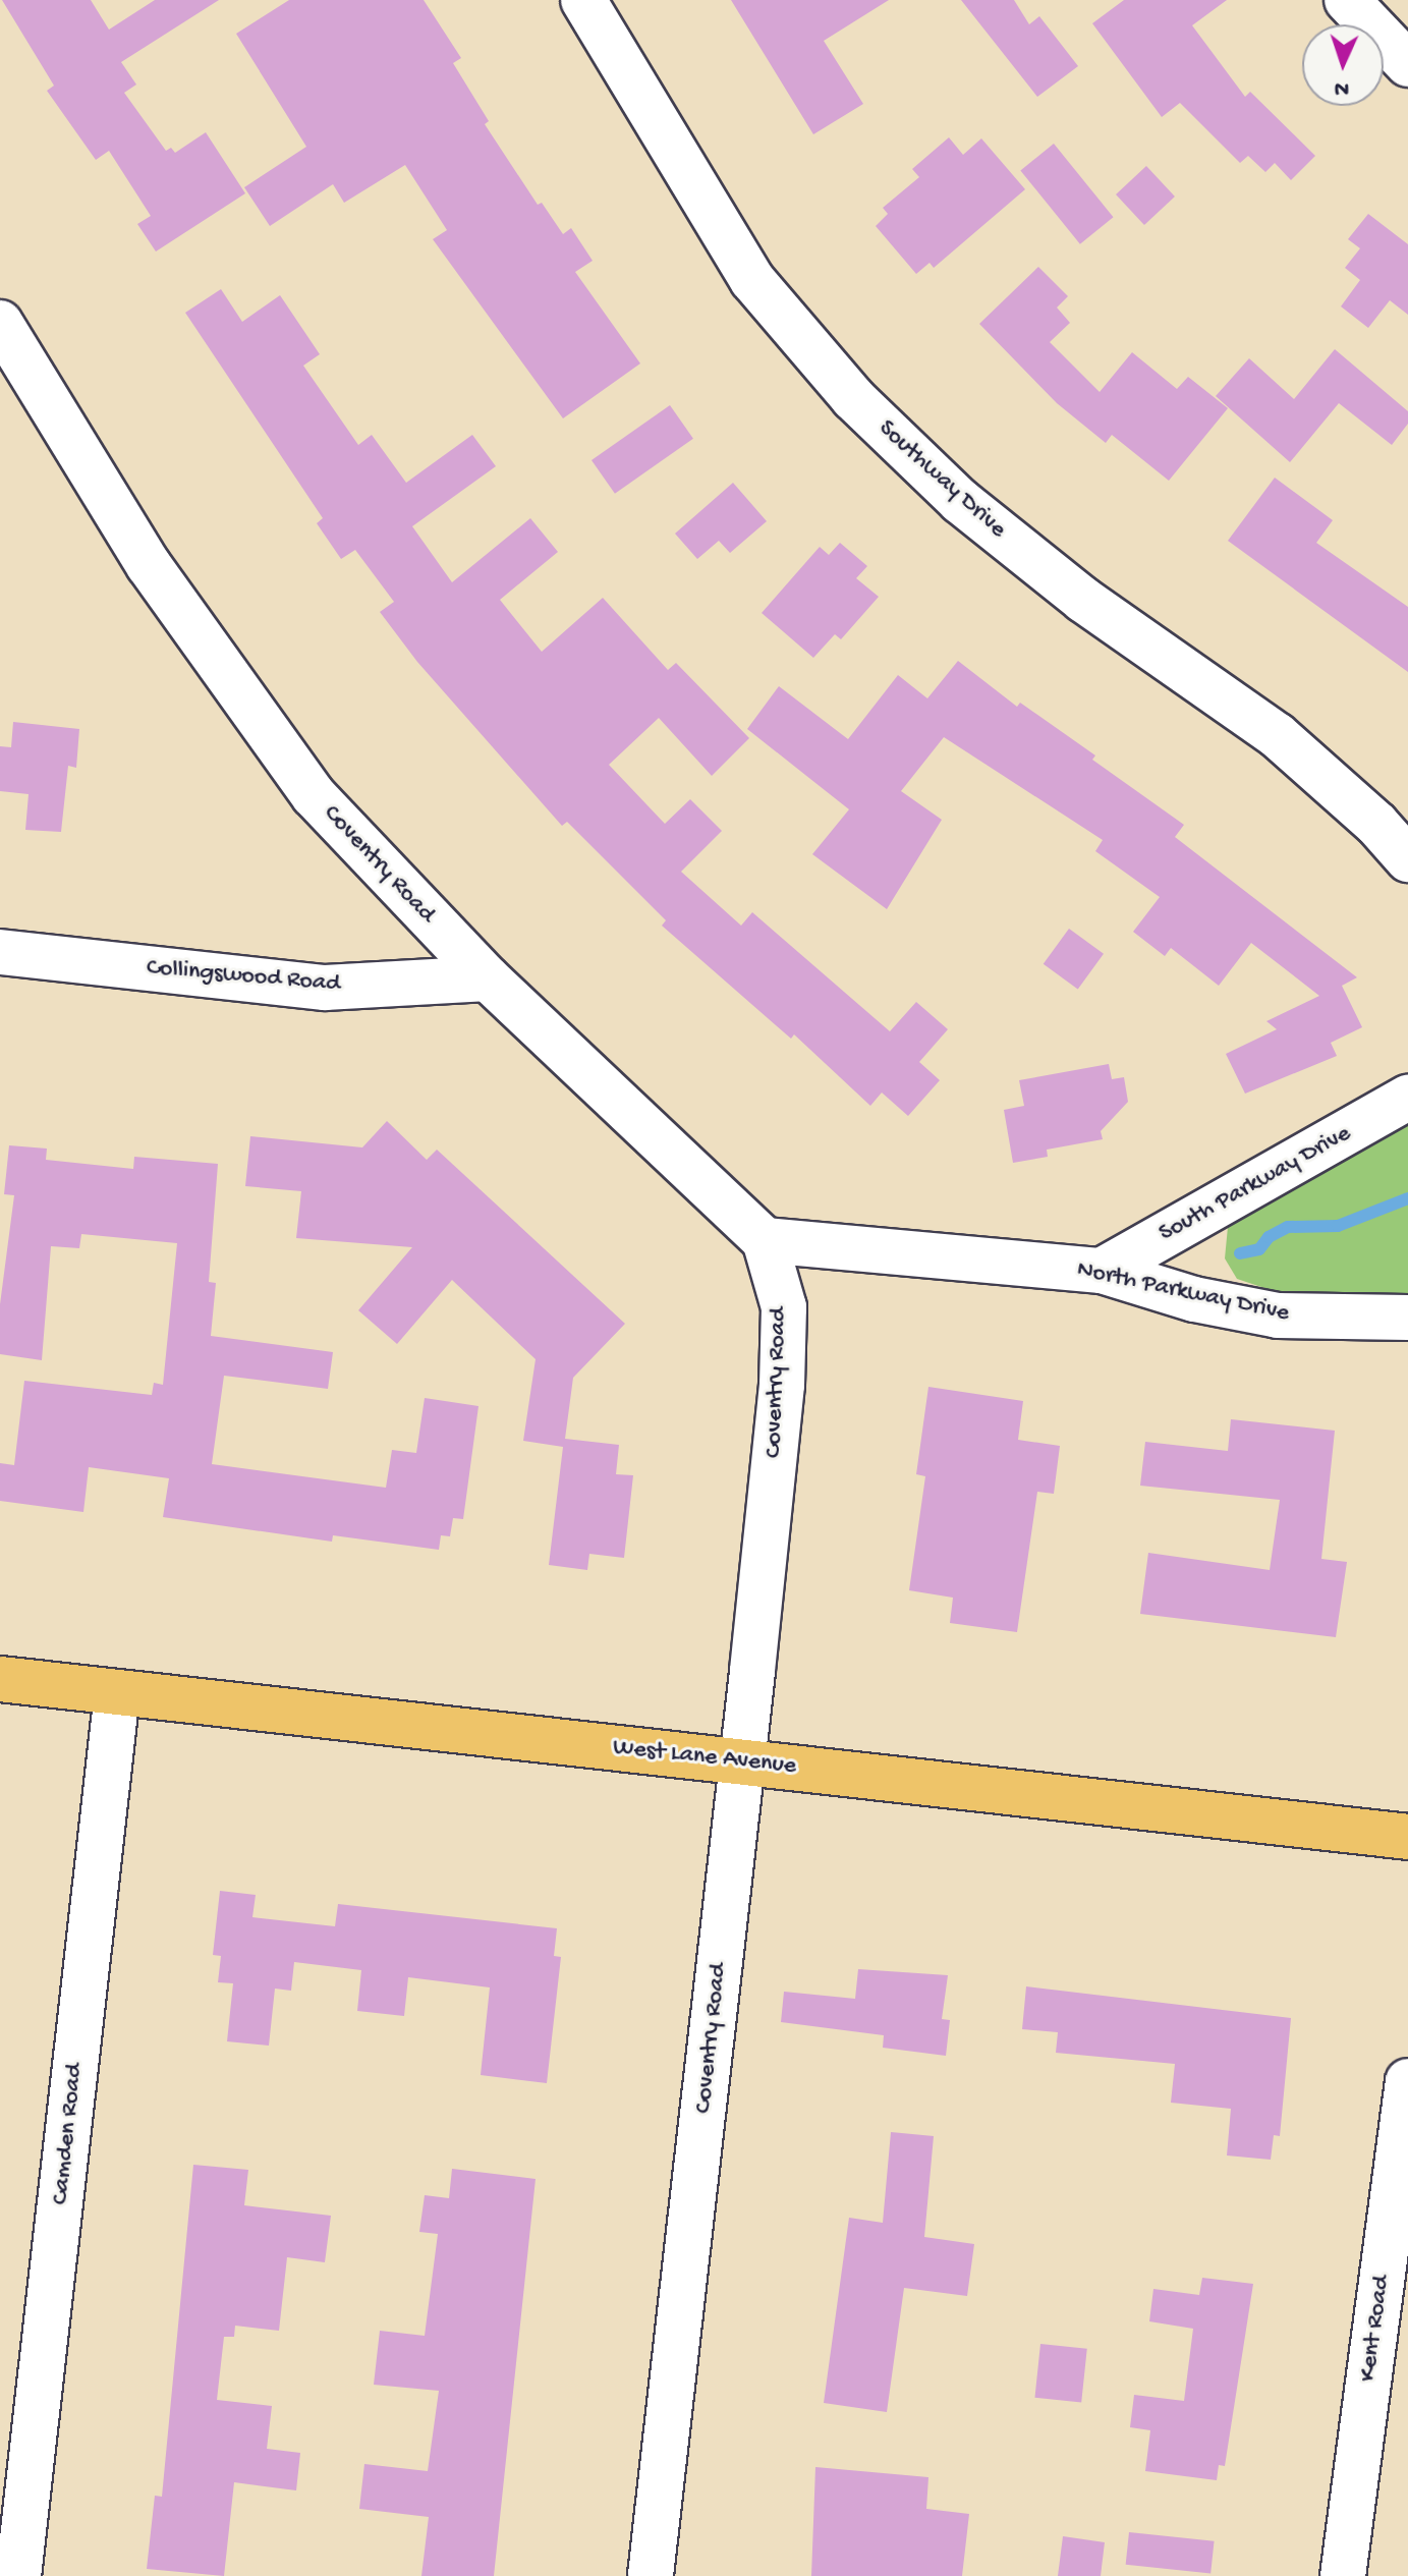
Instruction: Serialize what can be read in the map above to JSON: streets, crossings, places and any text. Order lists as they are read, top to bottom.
{
  "streets": {
    "main road": ["West Lane Avenue"],
    "street": [
      "Southway Drive",
      "Coventry Road",
      "Collingswood Road",
      "South Parkway Drive",
      "North Parkway Drive",
      "Camden Road",
      "Kent Road"
    ]
  },
  "crossings": [
    ["Coventry Road", "Collingswood Road"],
    ["Coventry Road", "North Parkway Drive"],
    ["Coventry Road", "West Lane Avenue"],
    ["South Parkway Drive", "North Parkway Drive"],
    ["West Lane Avenue", "Camden Road"]
  ],
  "north": "bottom"
}
